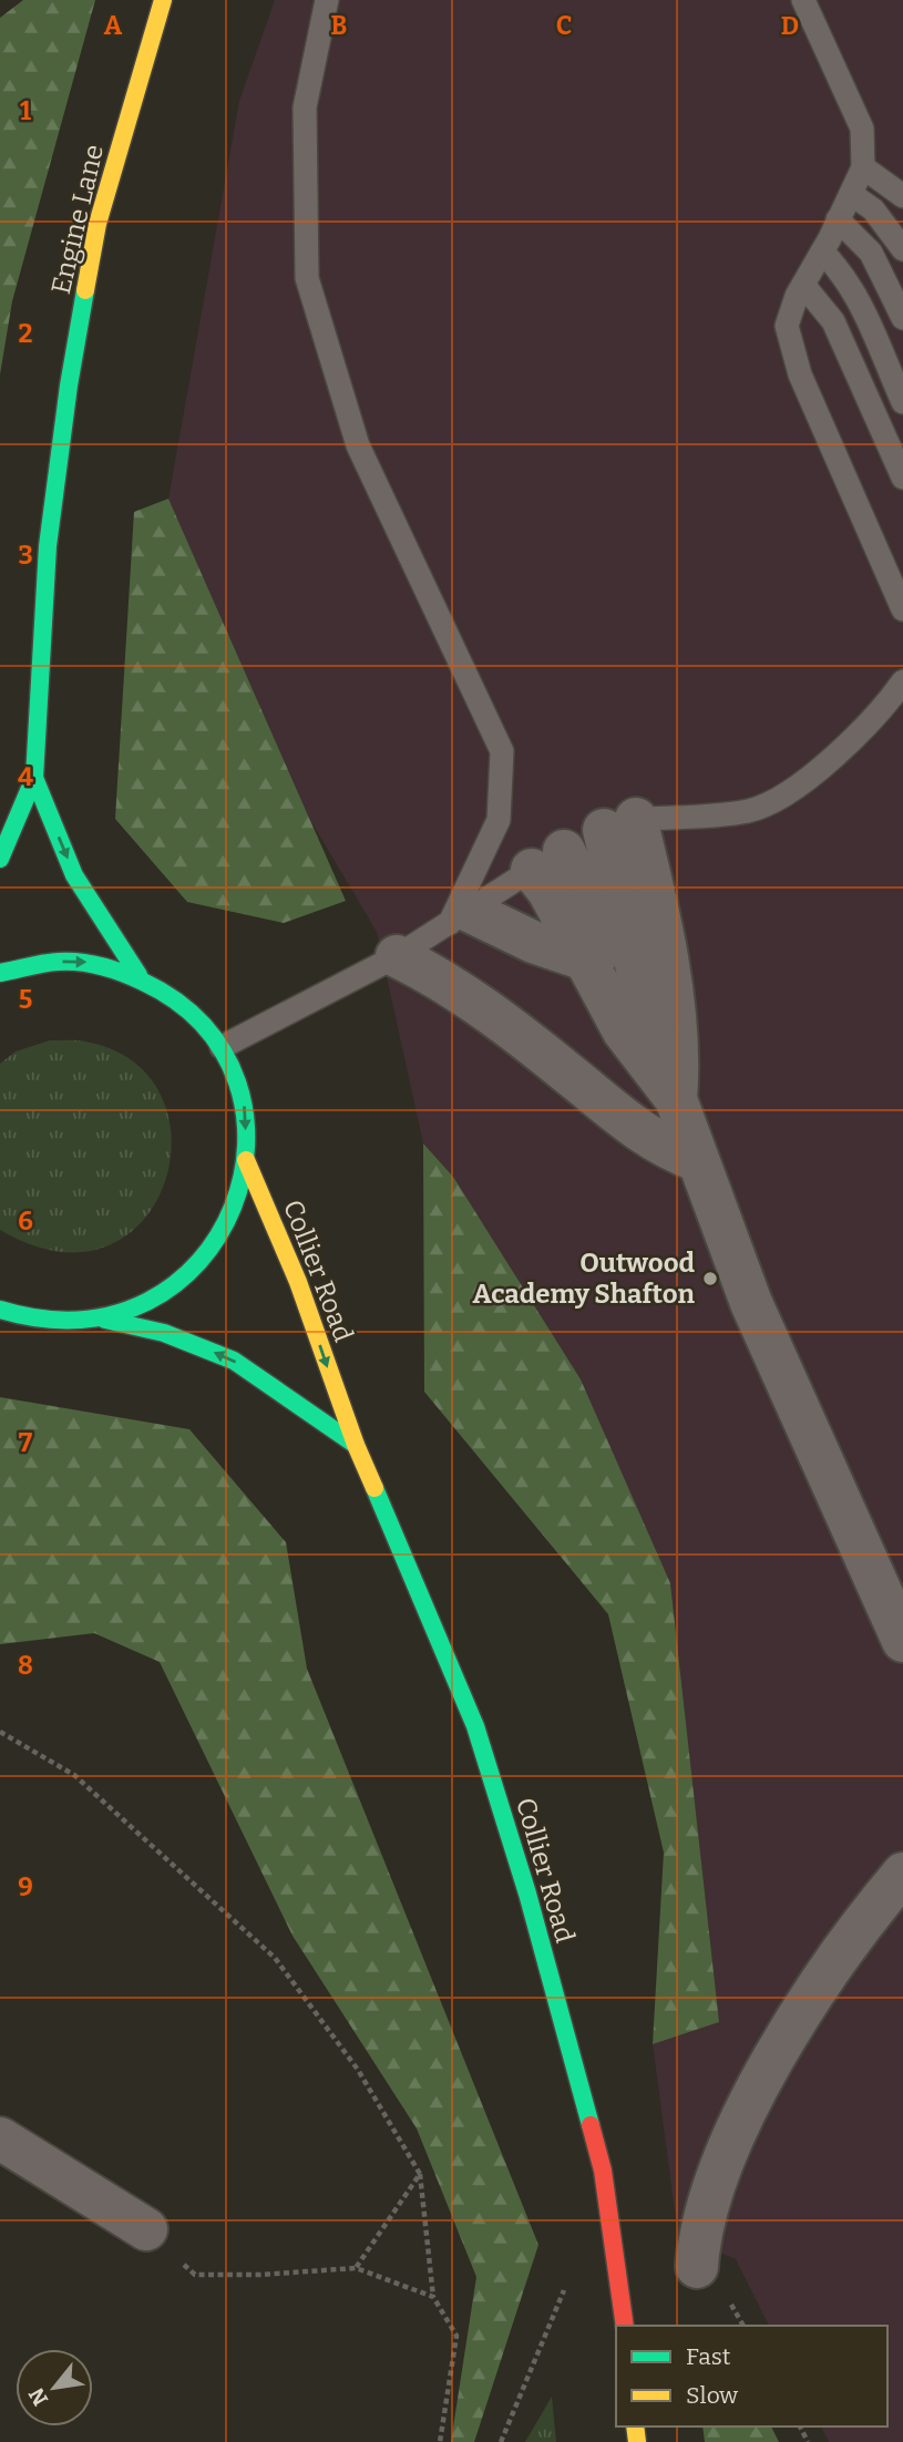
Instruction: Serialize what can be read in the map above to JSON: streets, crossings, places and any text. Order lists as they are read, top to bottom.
{
  "streets": {
    "main road": ["Engine Lane", "Collier Road"]
  },
  "places": ["Outwood Academy Shafton"],
  "legend": ["Fast", "Slow"],
  "north": "bottom left",
  "grid": {
    "columns": [
      "A",
      "B",
      "C",
      "D"
    ],
    "rows": [
      "1",
      "2",
      "3",
      "4",
      "5",
      "6",
      "7",
      "8",
      "9"
    ]
  }
}
